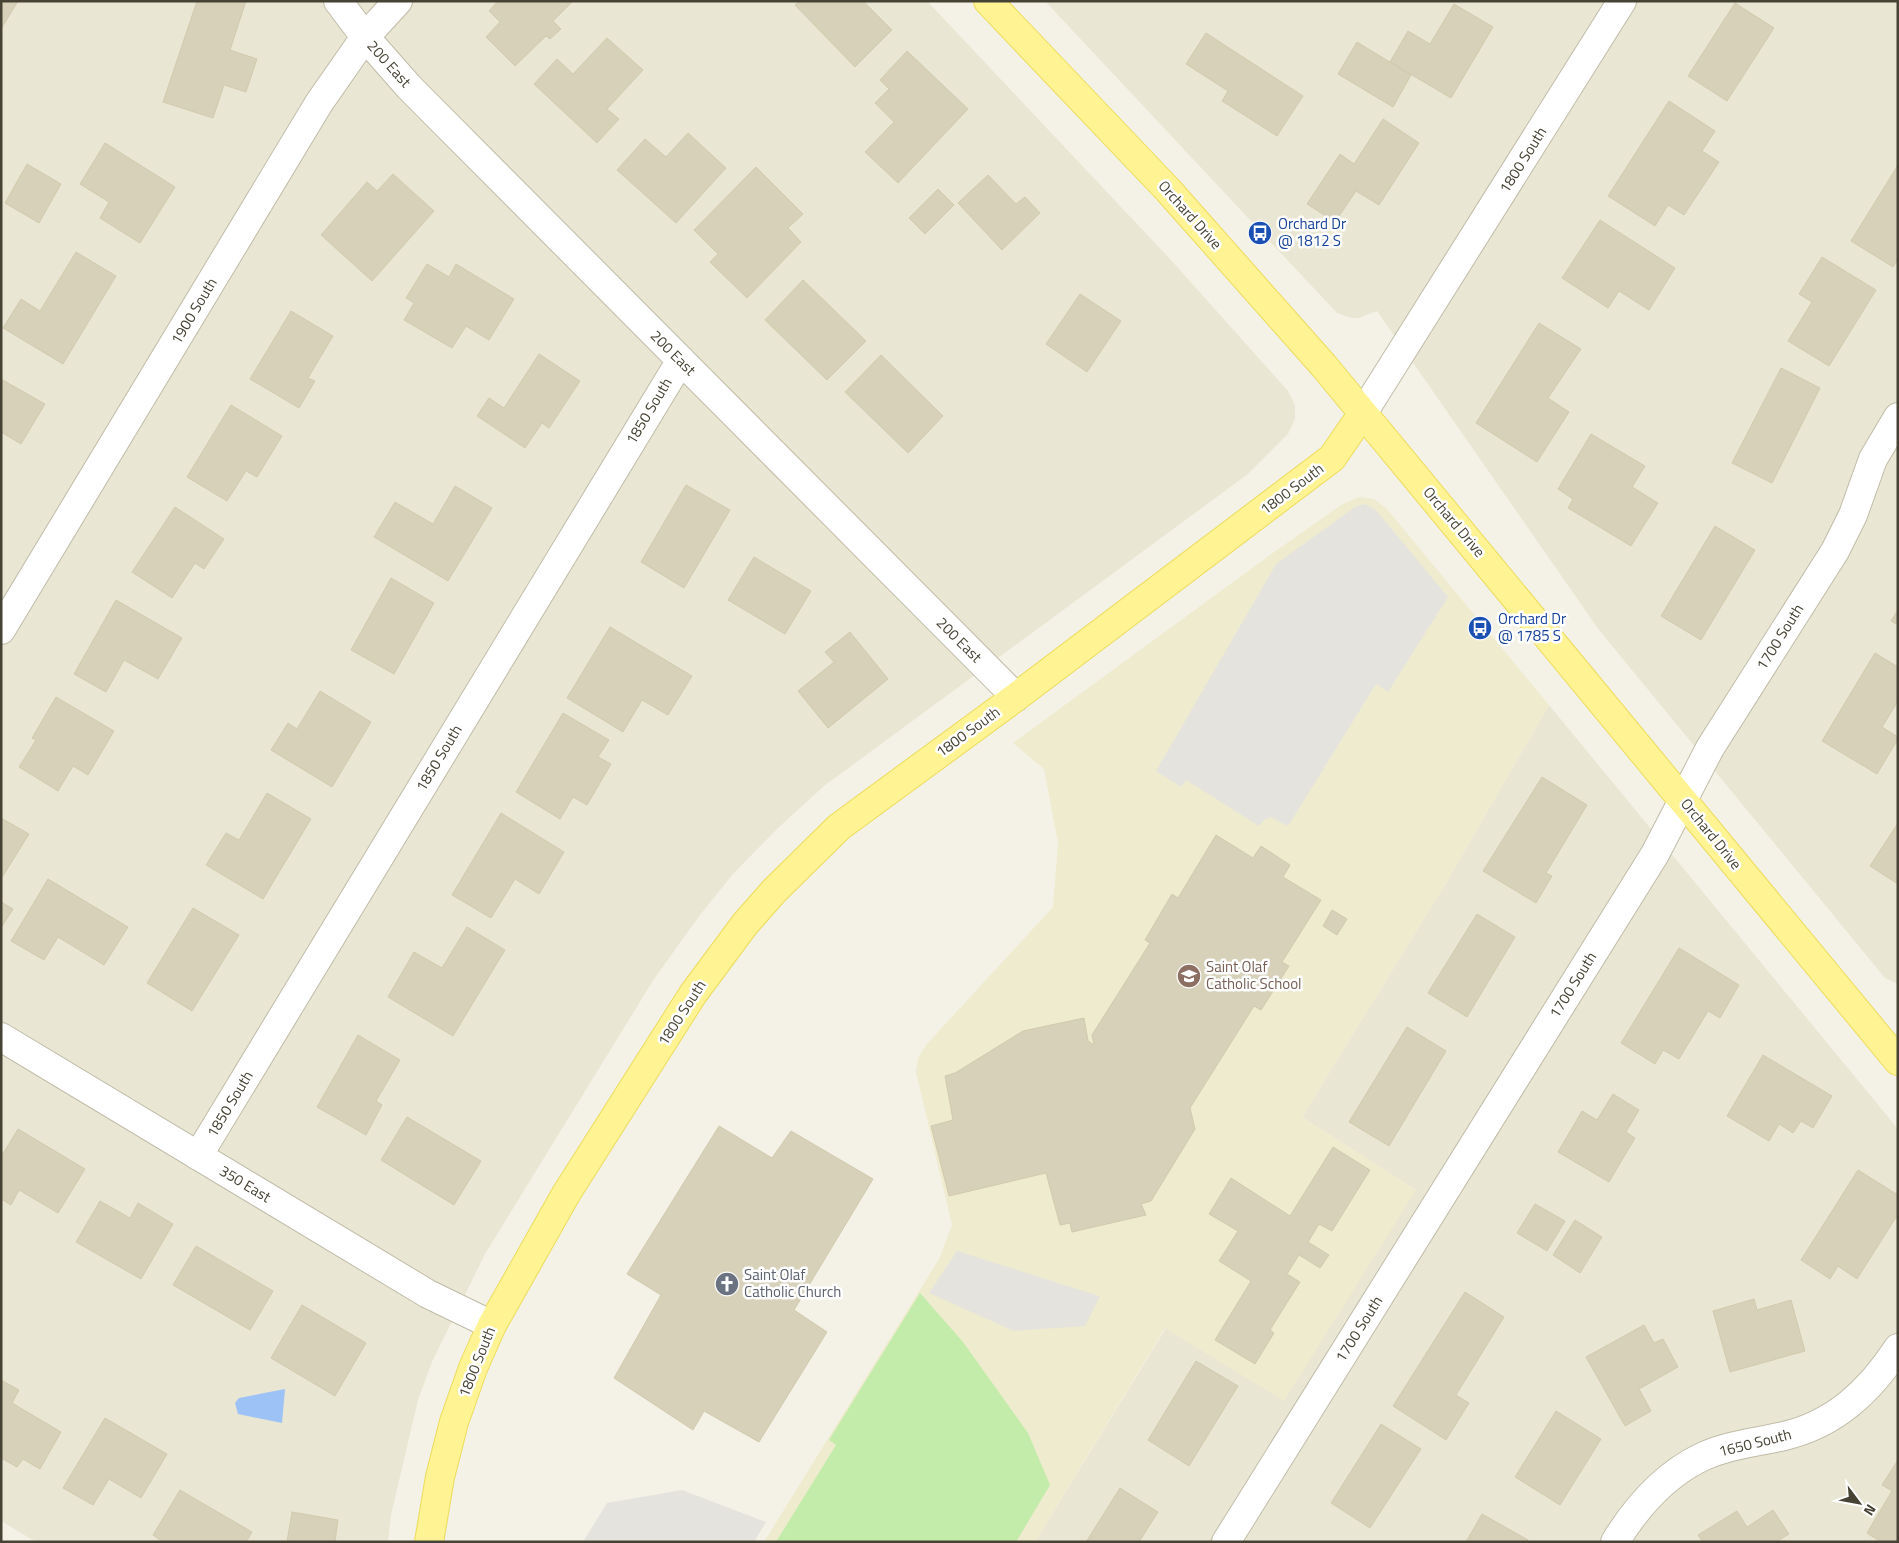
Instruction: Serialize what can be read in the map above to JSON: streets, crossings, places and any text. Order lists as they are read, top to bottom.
{
  "streets": {
    "main road": ["1800 South", "Orchard Drive"],
    "street": [
      "200 East",
      "1900 South",
      "1850 South",
      "1700 South",
      "350 East",
      "1650 South"
    ]
  },
  "crossings": [
    ["200 East", "1800 South"],
    ["200 East", "1900 South"],
    ["200 East", "1850 South"],
    ["1800 South", "Orchard Drive"],
    ["1800 South", "350 East"],
    ["Orchard Drive", "1700 South"],
    ["1850 South", "350 East"]
  ],
  "places": {
    "bus stop": ["Orchard Dr @ 1812 S", "Orchard Dr @ 1785 S"],
    "school or university": ["Saint Olaf Catholic School"],
    "church": ["Saint Olaf Catholic Church"]
  },
  "north": "bottom right"
}
